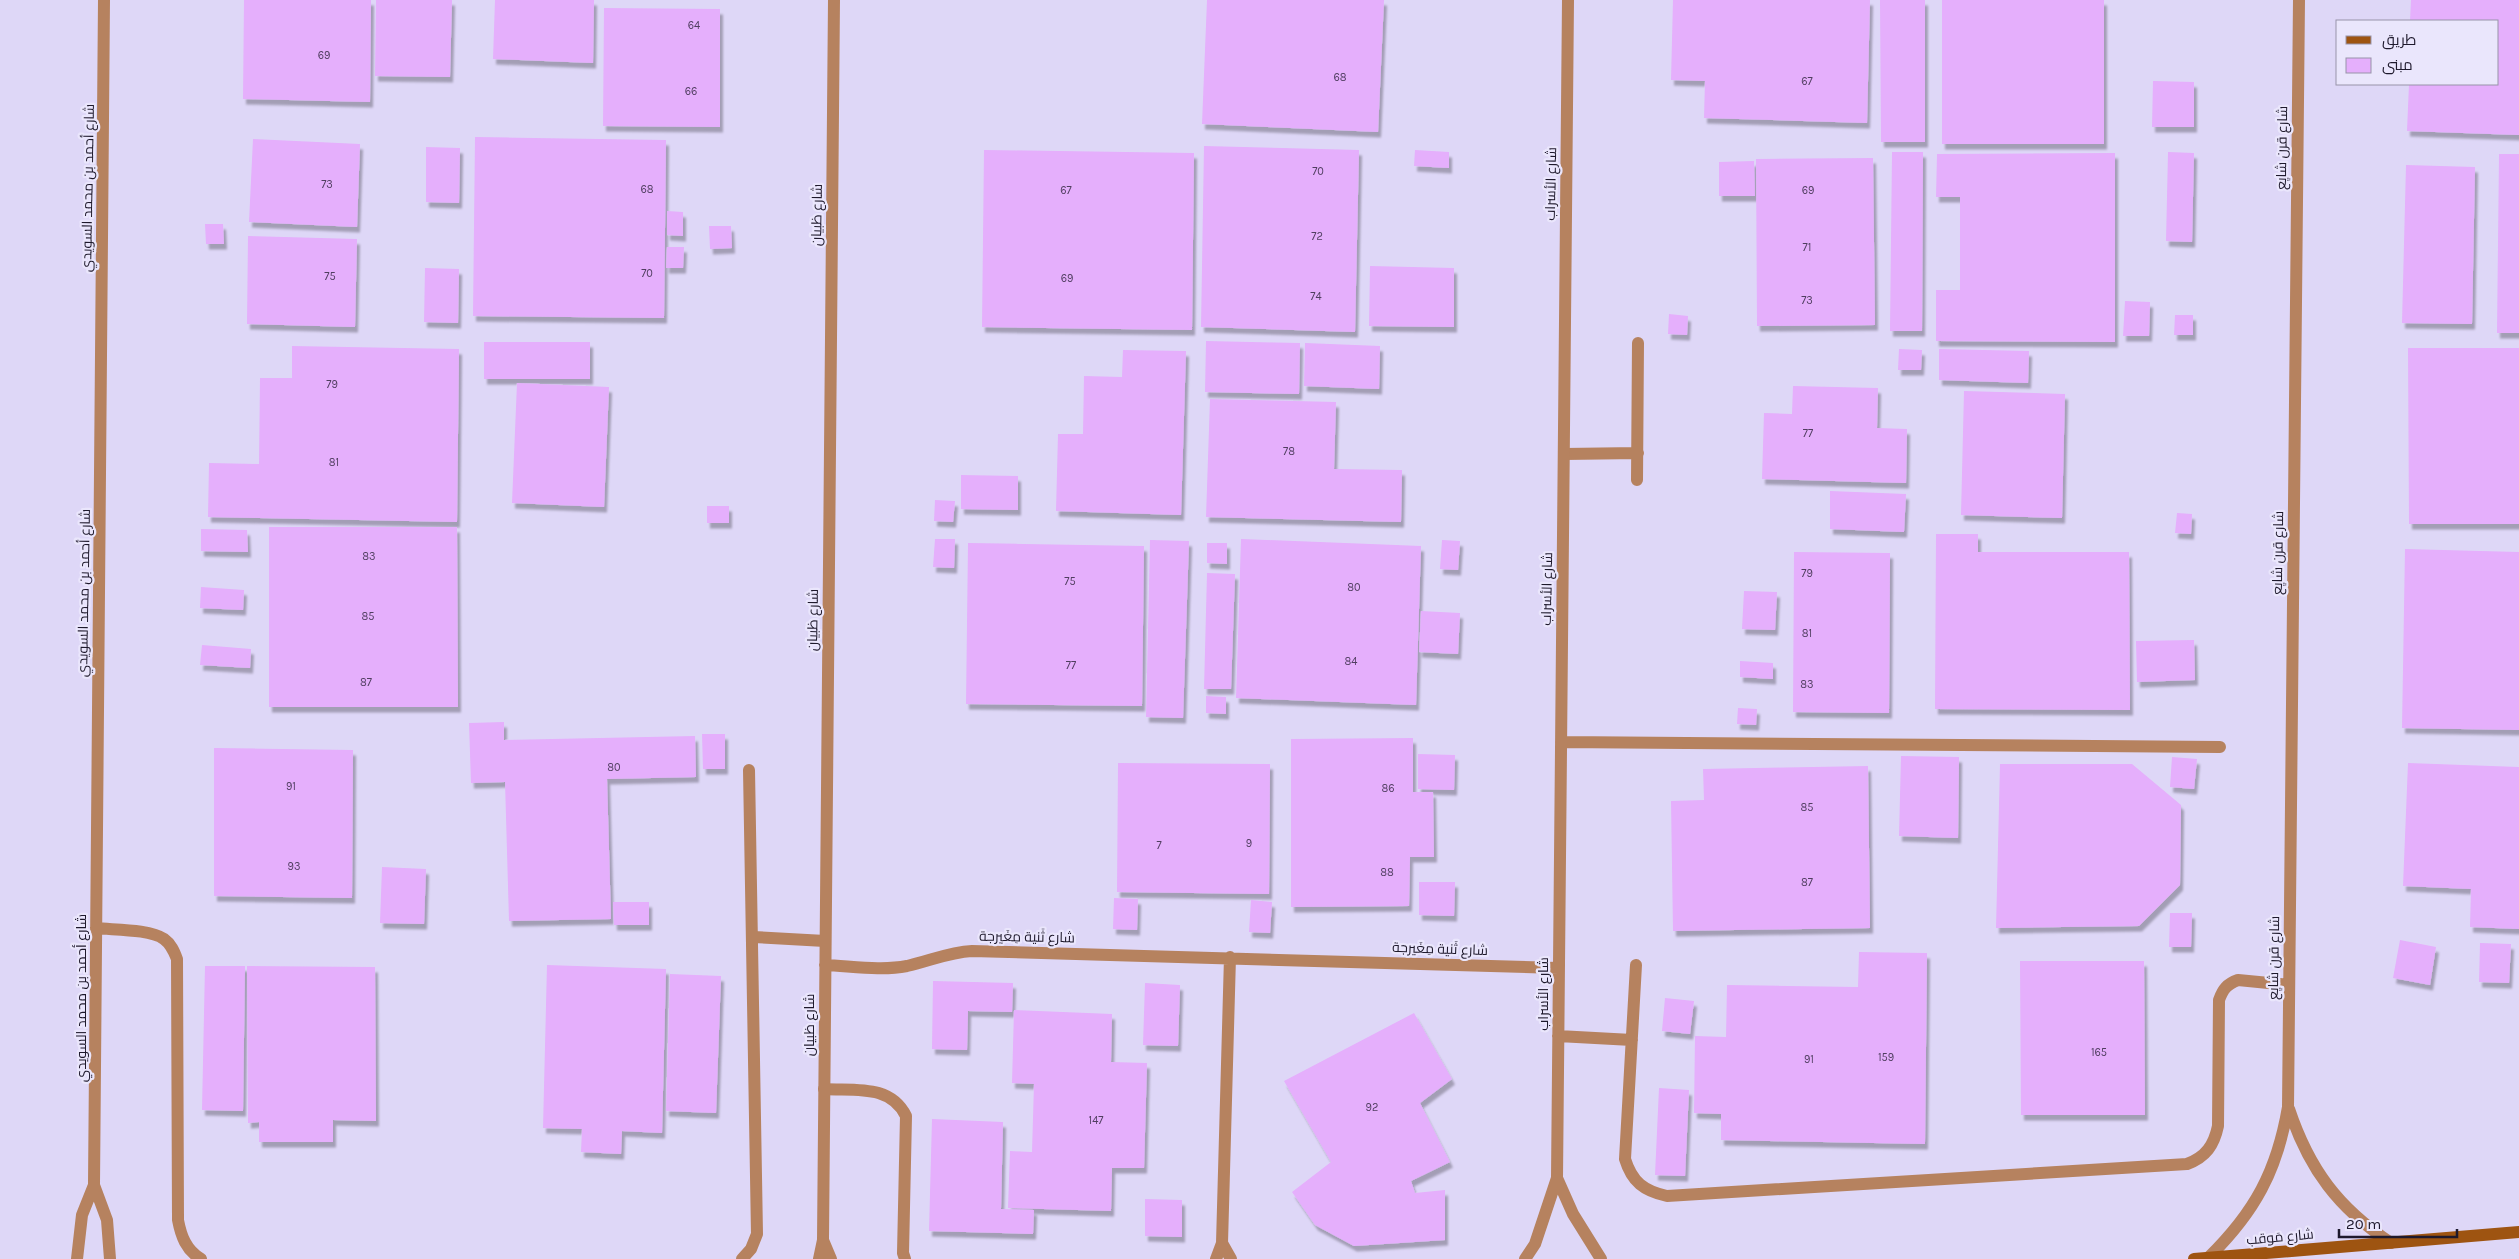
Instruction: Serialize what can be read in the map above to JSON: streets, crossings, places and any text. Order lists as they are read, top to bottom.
{
  "streets": {
    "main road": ["شارع مَوقب"],
    "street": [
      "شارع قرن شايِع",
      "شارع الأسراب",
      "شارع أحمد بن محمد السويدي",
      "شارع ظبيان",
      "شارع ثَنية مِغَيرجة"
    ]
  },
  "crossings": [
    ["شارع قرن شايِع", "شارع مَوقب"],
    ["شارع الأسراب", "شارع ثَنية مِغَيرجة"],
    ["شارع ظبيان", "شارع ثَنية مِغَيرجة"]
  ],
  "house_numbers": [
    "64",
    "69",
    "68",
    "67",
    "66",
    "70",
    "73",
    "68",
    "67",
    "69",
    "72",
    "71",
    "70",
    "75",
    "69",
    "74",
    "73",
    "79",
    "77",
    "78",
    "81",
    "83",
    "79",
    "75",
    "80",
    "85",
    "81",
    "84",
    "77",
    "87",
    "83",
    "80",
    "91",
    "86",
    "85",
    "9",
    "7",
    "93",
    "88",
    "87",
    "165",
    "159",
    "91",
    "92",
    "147"
  ],
  "legend": ["طريق", "مبنى"],
  "scale_bar": "20 m"
}
